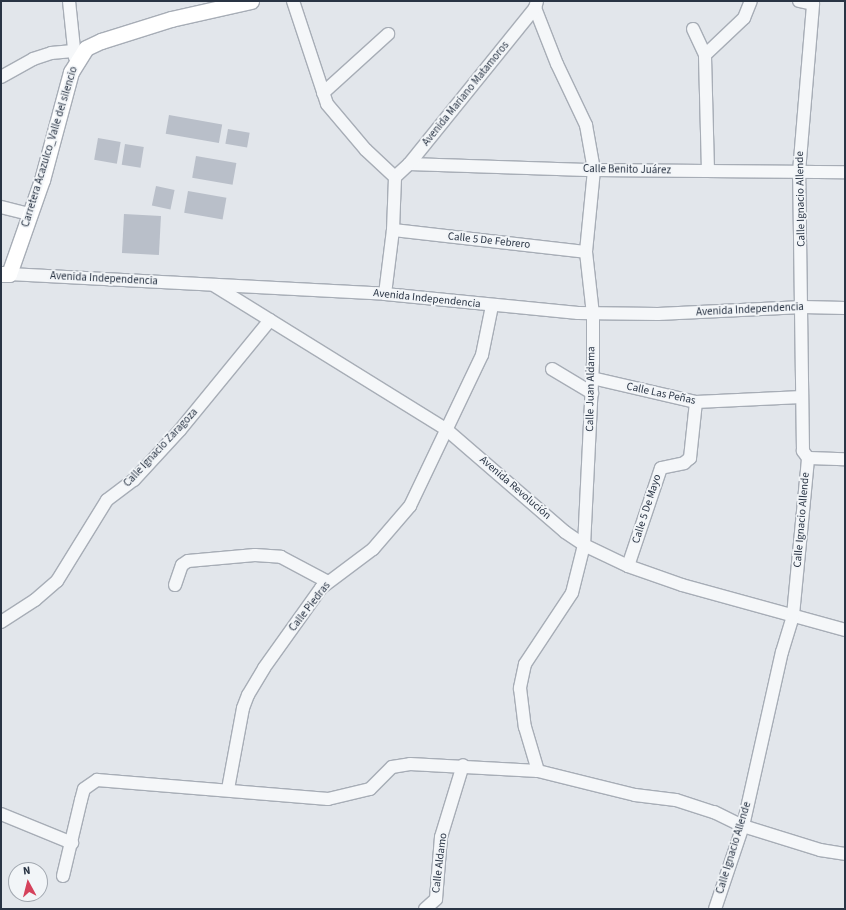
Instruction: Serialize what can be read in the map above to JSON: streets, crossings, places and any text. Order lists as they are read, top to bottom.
{
  "streets": {
    "main road": ["Carretera Acazulco_Valle del silencio"],
    "street": [
      "Avenida Mariano Matamoros",
      "Calle Benito Juárez",
      "Calle Ignacio Allende",
      "Calle 5 De Febrero",
      "Avenida Independencia",
      "Calle Juan Aldama",
      "Calle Las Peñas",
      "Calle Ignacio Zaragoza",
      "Avenida Revolución",
      "Calle 5 De Mayo",
      "Calle Piedras",
      "Calle Aldamo"
    ]
  },
  "crossings": [
    ["Avenida Mariano Matamoros", "Calle Benito Juárez"],
    ["Avenida Mariano Matamoros", "Calle Juan Aldama"],
    ["Carretera Acazulco_Valle del silencio", "Avenida Independencia"],
    ["Calle Benito Juárez", "Calle Ignacio Allende"],
    ["Calle Benito Juárez", "Calle Juan Aldama"],
    ["Calle Ignacio Allende", "Avenida Independencia"],
    ["Calle Ignacio Allende", "Calle Las Peñas"],
    ["Calle Ignacio Allende", "Avenida Revolución"],
    ["Calle 5 De Febrero", "Calle Juan Aldama"],
    ["Avenida Independencia", "Calle Juan Aldama"],
    ["Avenida Independencia", "Avenida Revolución"],
    ["Avenida Independencia", "Calle Piedras"],
    ["Calle Juan Aldama", "Calle Las Peñas"],
    ["Calle Juan Aldama", "Avenida Revolución"],
    ["Calle Las Peñas", "Calle 5 De Mayo"],
    ["Calle Ignacio Zaragoza", "Avenida Revolución"],
    ["Avenida Revolución", "Calle 5 De Mayo"],
    ["Avenida Revolución", "Calle Piedras"]
  ],
  "north": "top"
}
